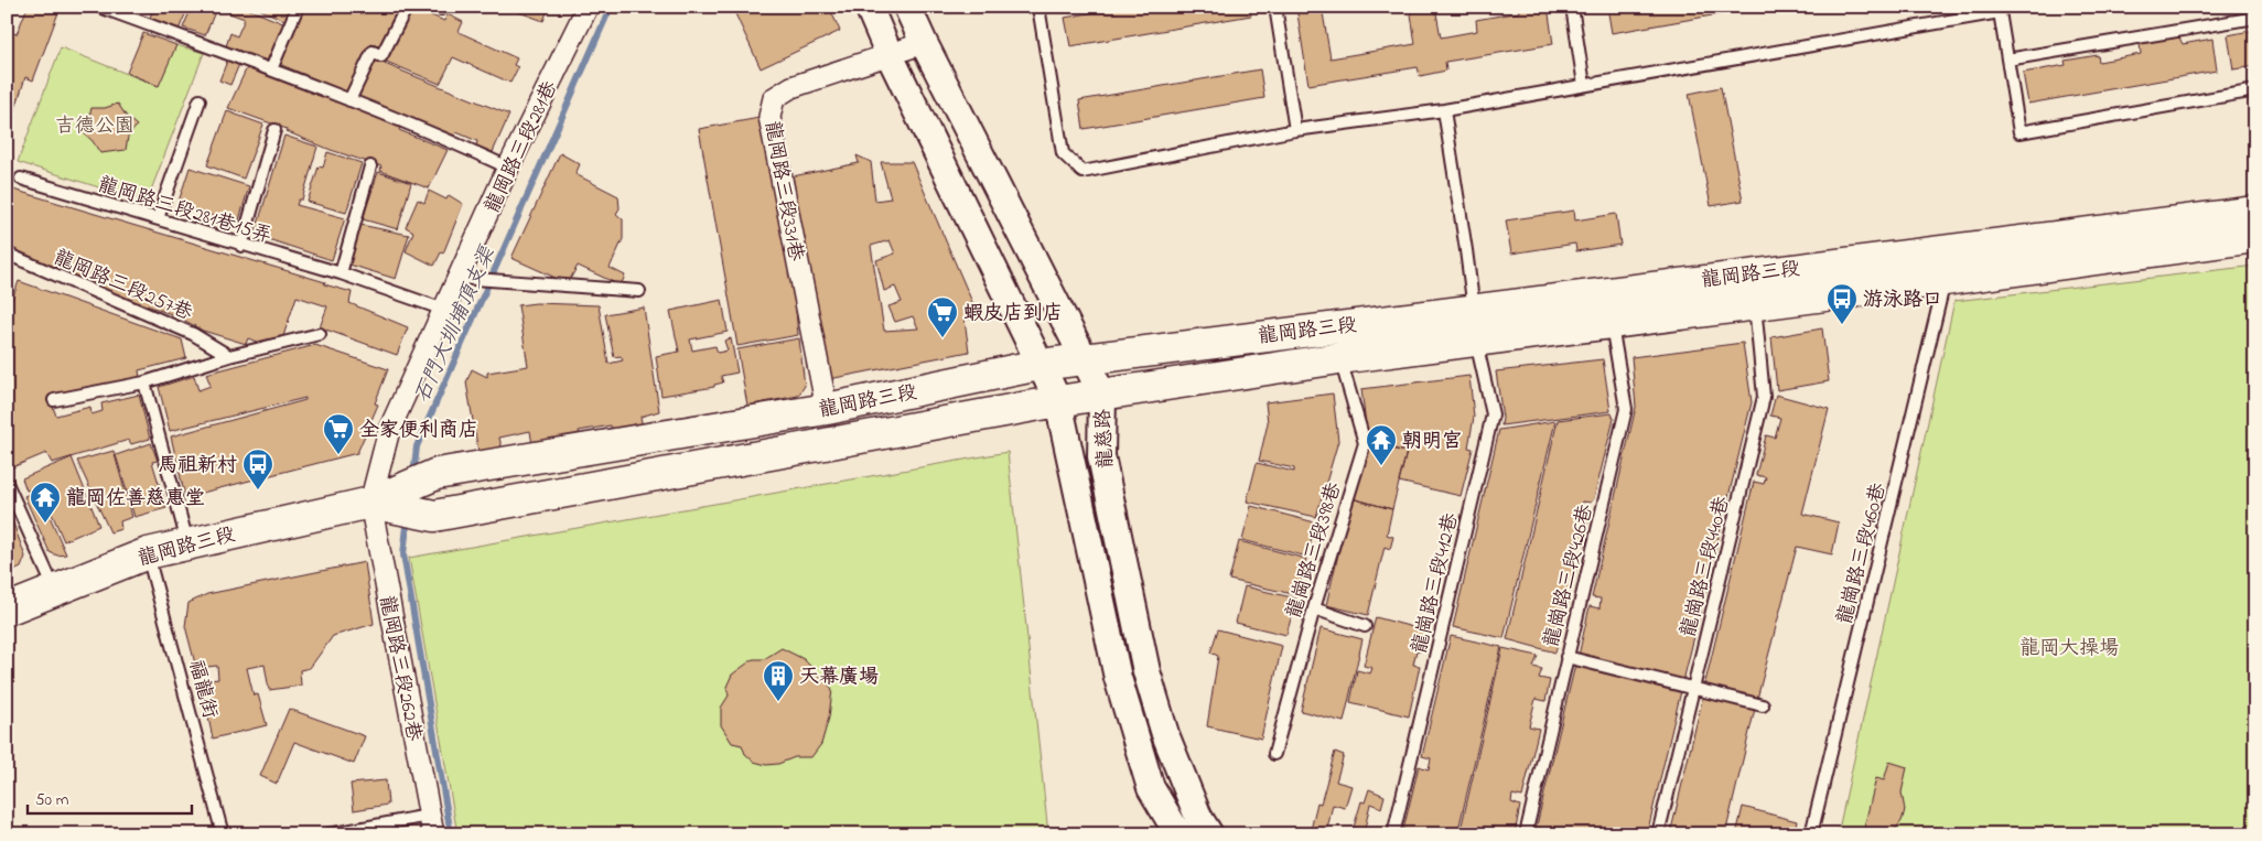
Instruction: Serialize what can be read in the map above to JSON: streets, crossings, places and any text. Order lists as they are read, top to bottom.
{
  "streets": {
    "main road": ["龍岡路三段"],
    "street": [
      "龍岡路三段281巷",
      "龍岡路三段331巷",
      "龍慈路",
      "龍岡路三段262巷"
    ],
    "lane": [
      "龍岡路三段281巷15弄",
      "龍岡路三段257巷",
      "龍崗路三段398巷",
      "龍崗路三段460巷",
      "龍崗路三段440巷",
      "龍崗路三段426巷",
      "龍崗路三段412巷",
      "福龍街"
    ]
  },
  "crossings": [
    ["龍岡路三段281巷", "龍岡路三段281巷15弄"],
    ["龍岡路三段281巷", "龍岡路三段"],
    ["龍岡路三段281巷", "龍岡路三段262巷"],
    ["龍岡路三段331巷", "龍岡路三段"],
    ["龍岡路三段331巷", "龍慈路"],
    ["龍岡路三段", "龍慈路"],
    ["龍岡路三段", "龍崗路三段398巷"],
    ["龍岡路三段", "龍崗路三段460巷"],
    ["龍岡路三段", "龍崗路三段440巷"],
    ["龍岡路三段", "龍崗路三段426巷"],
    ["龍岡路三段", "龍崗路三段412巷"],
    ["龍岡路三段", "龍岡路三段262巷"],
    ["龍岡路三段", "福龍街"]
  ],
  "water": ["石門大圳埔頂支渠"],
  "parks": ["吉德公園", "龍岡大操場"],
  "places": {
    "bus stop": ["游泳路口", "馬祖新村"],
    "supermarket": ["蝦皮店到店", "全家便利商店"],
    "temple": ["朝明宮", "龍岡佐善慈惠堂"],
    "building": ["天幕廣場"]
  },
  "scale_bar": "50 m"
}
